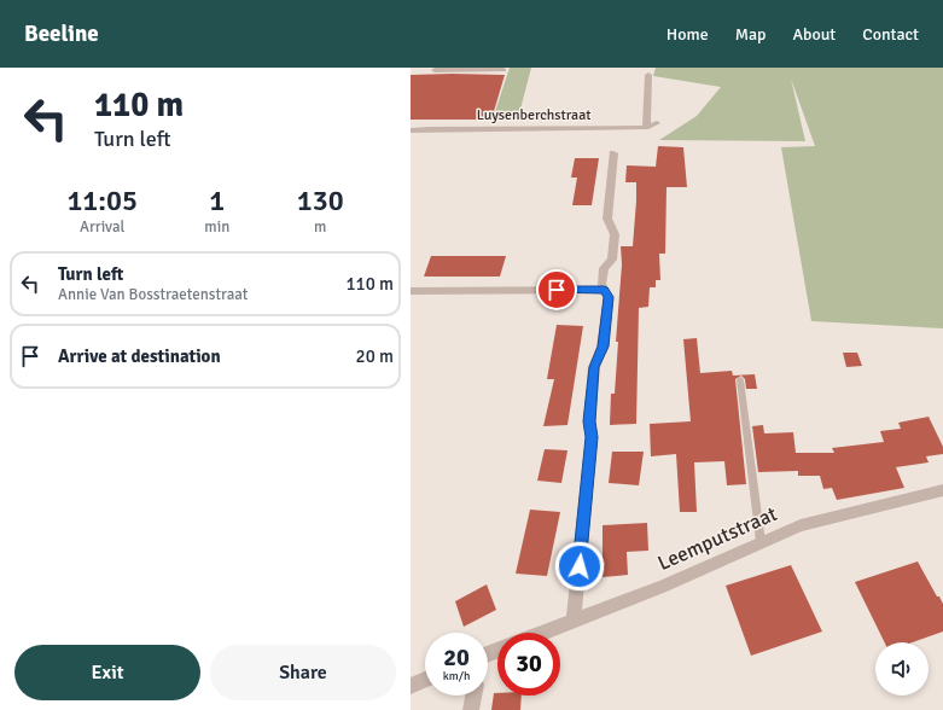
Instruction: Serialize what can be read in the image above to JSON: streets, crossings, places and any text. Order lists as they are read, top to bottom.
{
  "streets": {
    "street": ["Luysenberchstraat", "Leemputstraat"]
  },
  "page": {
    "header": "Beeline",
    "nav": [
      "Home",
      "Map",
      "About",
      "Contact"
    ],
    "turn": ["110 m", "Turn left"],
    "eta": [
      "11:05",
      "Arrival",
      "1",
      "min",
      "130",
      "m"
    ],
    "list": [
      {
        "name": "Turn left",
        "note": "Annie Van Bosstraetenstraat",
        "value": "110 m"
      },
      {
        "name": "Arrive at destination",
        "value": "20 m"
      }
    ],
    "speed": "20 km/h",
    "limit": "30",
    "buttons": ["Exit", "Share"]
  }
}
